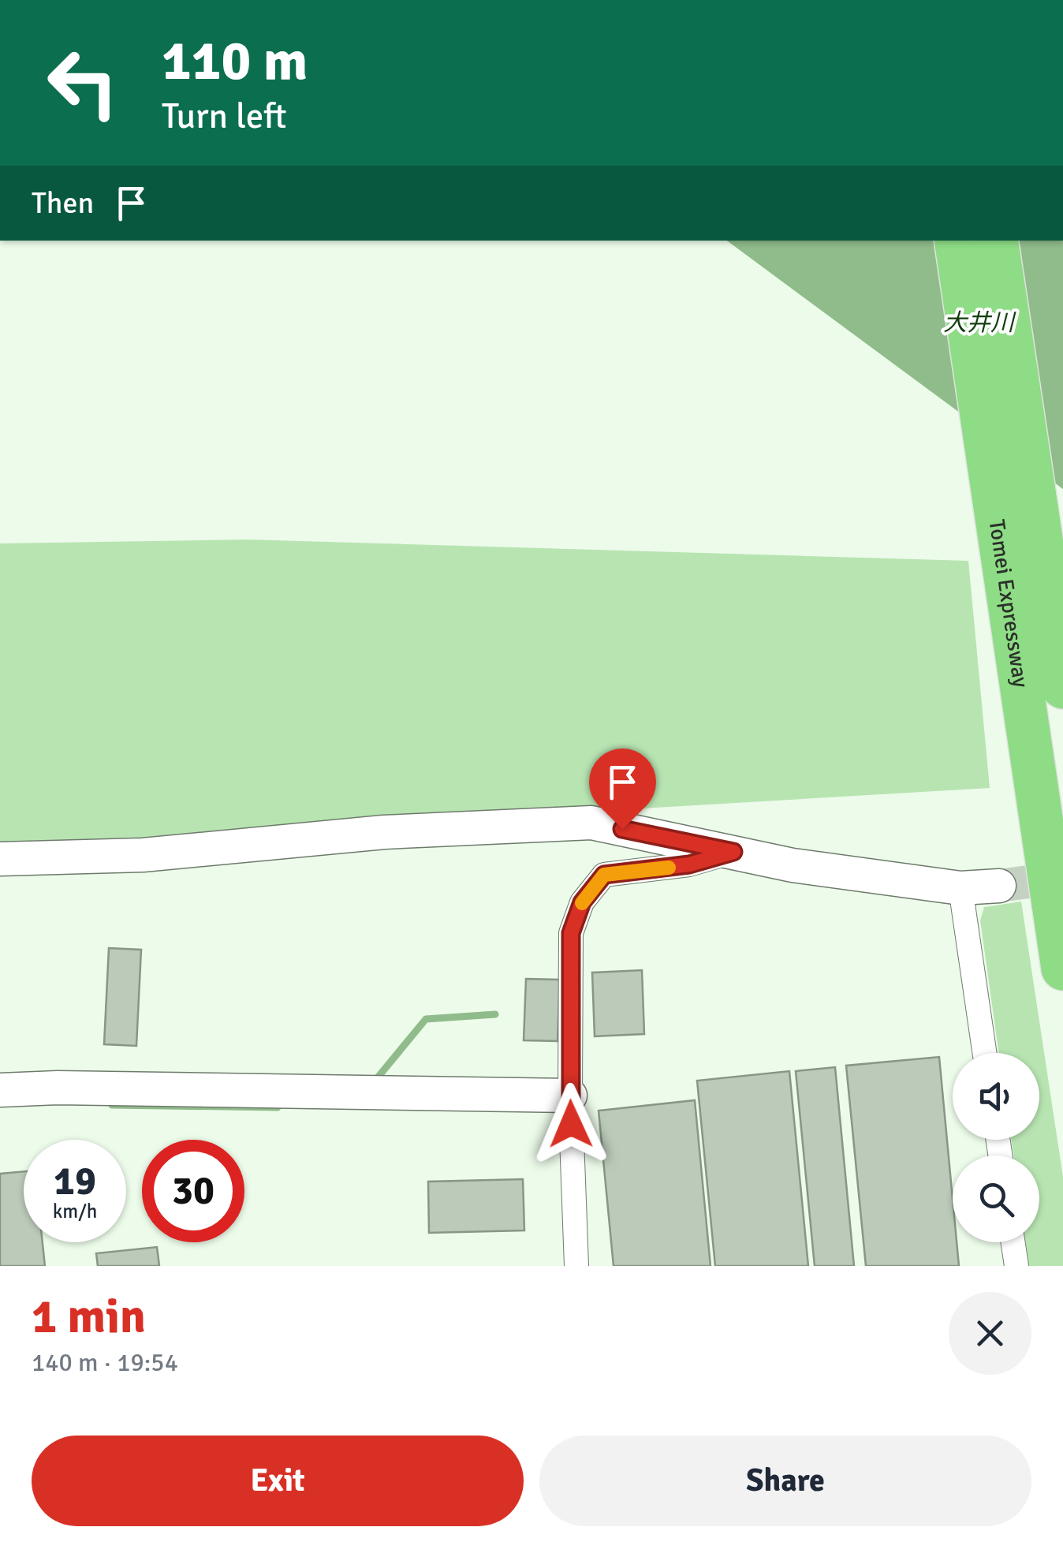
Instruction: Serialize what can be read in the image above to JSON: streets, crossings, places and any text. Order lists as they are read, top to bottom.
{
  "streets": {
    "highway": ["Tomei Expressway"]
  },
  "water": ["大井川"],
  "page": {
    "turn": ["110 m", "Turn left"],
    "then": "Then",
    "speed": "19 km/h",
    "limit": "30",
    "heading": ["1 min", "140 m · 19:54"],
    "buttons": ["Exit", "Share"]
  }
}
